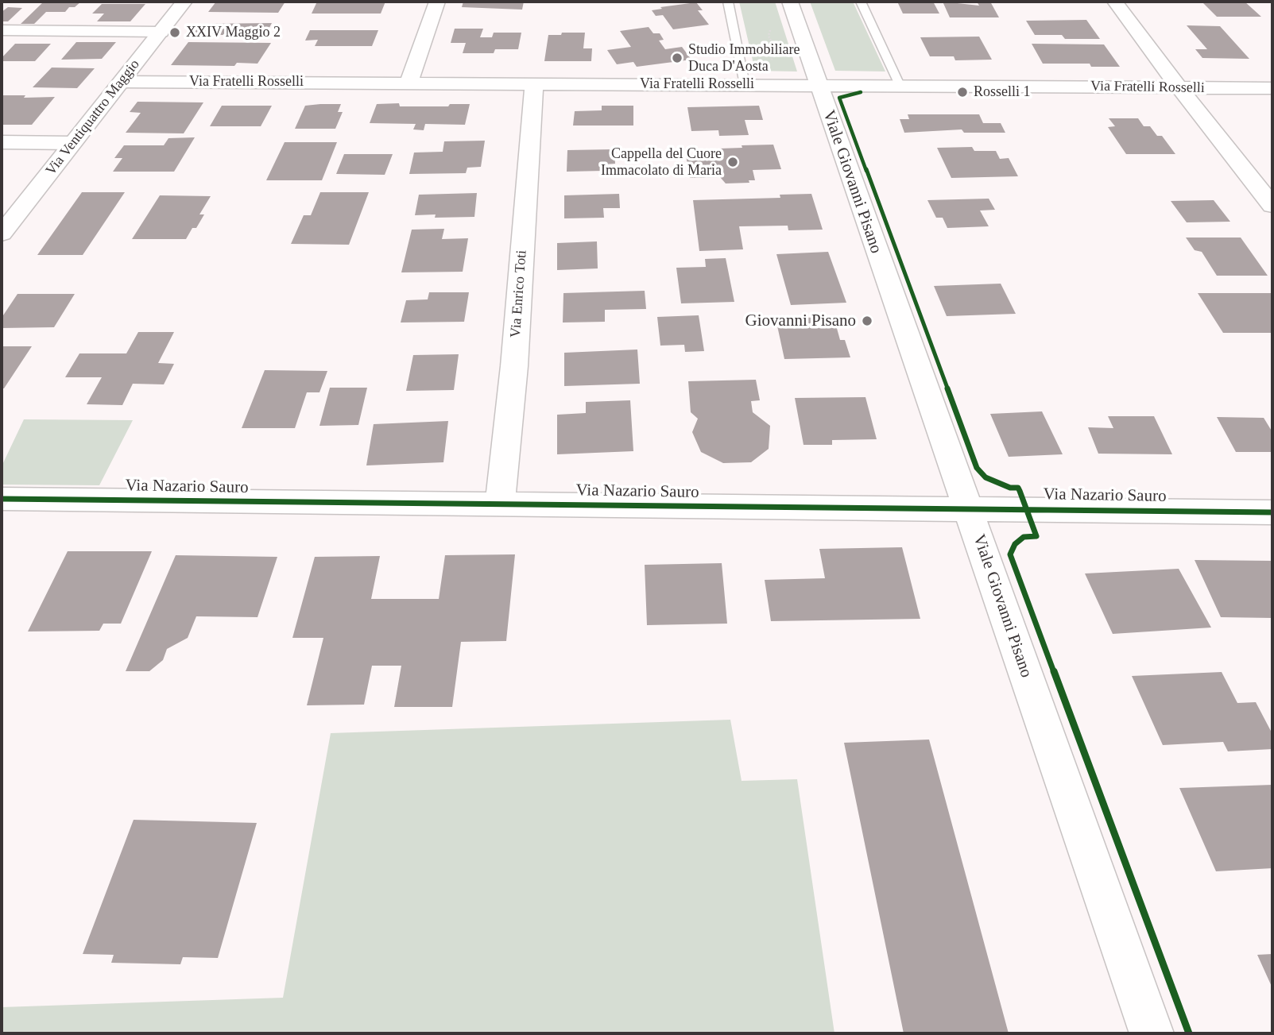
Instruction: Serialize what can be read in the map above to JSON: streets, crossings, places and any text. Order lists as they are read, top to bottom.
{
  "streets": {
    "street": [
      "Via Fratelli Rosselli",
      "Via Ventiquattro Maggio",
      "Viale Giovanni Pisano",
      "Via Enrico Toti",
      "Via Nazario Sauro"
    ]
  },
  "crossings": [
    ["Via Fratelli Rosselli", "Via Ventiquattro Maggio"],
    ["Via Fratelli Rosselli", "Viale Giovanni Pisano"],
    ["Via Fratelli Rosselli", "Via Enrico Toti"],
    ["Viale Giovanni Pisano", "Via Nazario Sauro"],
    ["Via Enrico Toti", "Via Nazario Sauro"]
  ],
  "places": [
    "XXIV Maggio 2",
    "Studio Immobiliare Duca D'Aosta",
    "Rosselli 1",
    "Cappella del Cuore Immacolato di Maria",
    "Giovanni Pisano"
  ]
}
